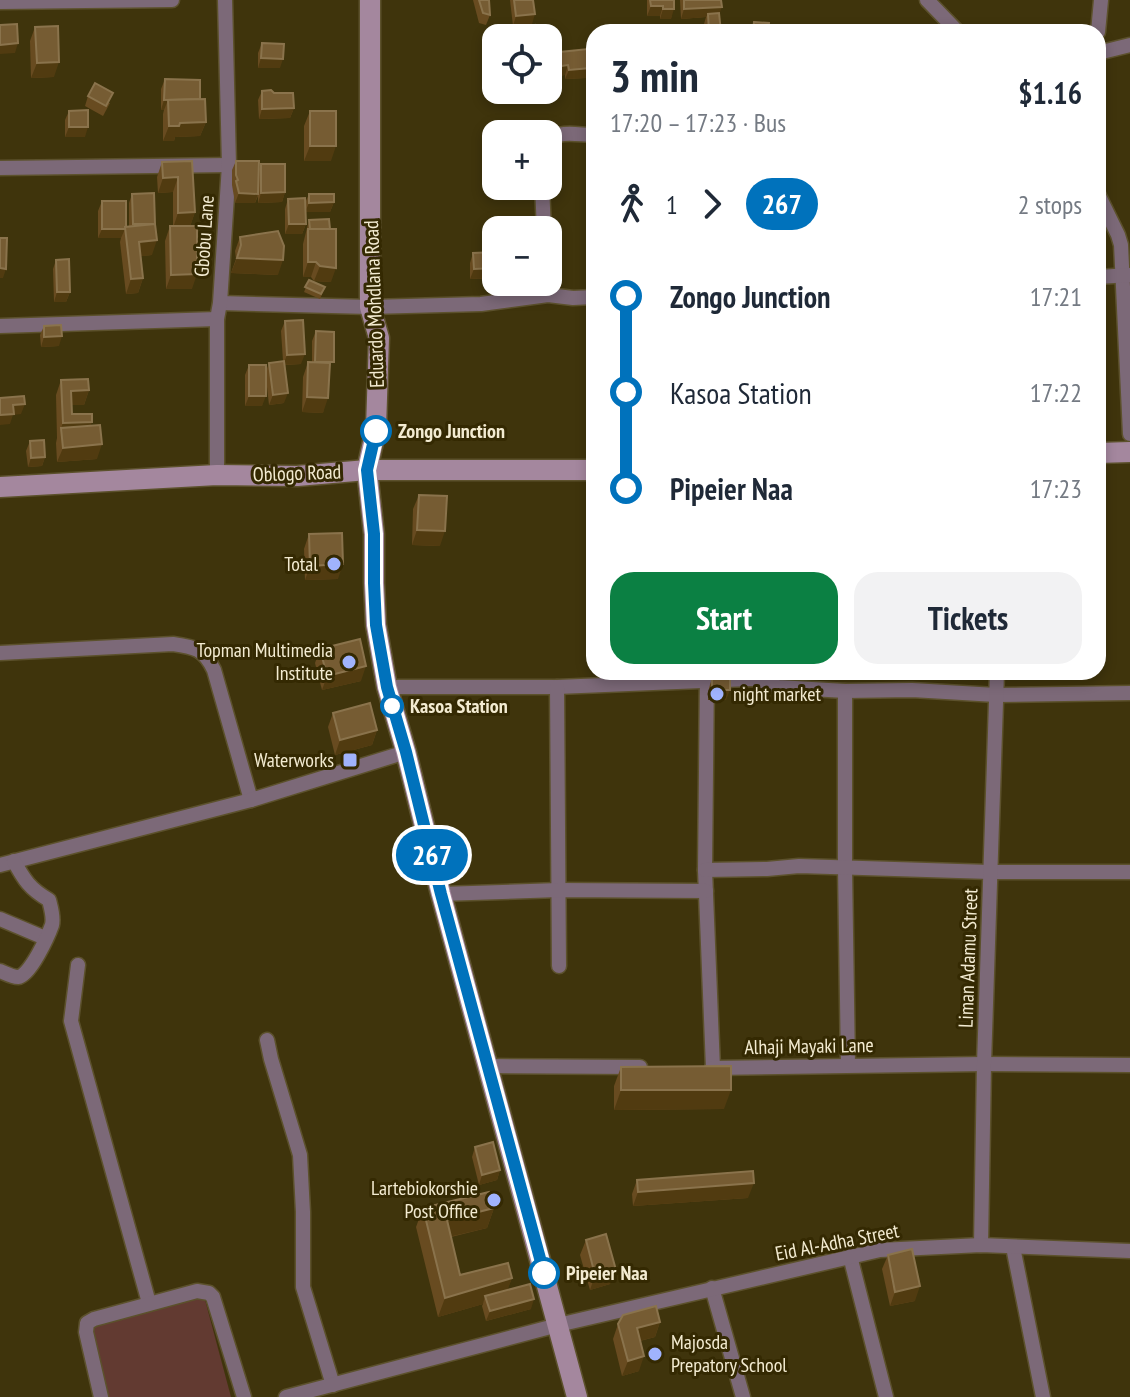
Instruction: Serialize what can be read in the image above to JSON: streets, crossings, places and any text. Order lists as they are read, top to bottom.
{
  "streets": {
    "main road": ["Eduardo Mohdlana Road", "Oblogo Road"],
    "street": [
      "Gbobu Lane",
      "Liman Adamu Street",
      "Alhaji Mayaki Lane",
      "Eid Al-Adha Street"
    ]
  },
  "crossings": [
    ["Gbobu Lane", "Oblogo Road"],
    ["Eduardo Mohdlana Road", "Oblogo Road"],
    ["Eduardo Mohdlana Road", "Eid Al-Adha Street"],
    ["Liman Adamu Street", "Alhaji Mayaki Lane"],
    ["Liman Adamu Street", "Eid Al-Adha Street"]
  ],
  "places": {
    "other": [
      "Zongo Junction",
      "Total",
      "Topman Multimedia Institute",
      "night market",
      "Kasoa Station",
      "Lartebiokorshie Post Office",
      "Pipeier Naa",
      "Majosda Prepatory School"
    ],
    "transit": ["Waterworks"]
  },
  "lines": ["bus line 267"],
  "page": {
    "on_map": "267",
    "map_buttons": ["+", "−"],
    "heading": ["3 min", "17:20 – 17:23 · Bus", "$1.16"],
    "legs": ["1", "267", "2 stops"],
    "list": [
      {
        "name": "Zongo Junction",
        "value": "17:21"
      },
      {
        "name": "Kasoa Station",
        "value": "17:22"
      },
      {
        "name": "Pipeier Naa",
        "value": "17:23"
      }
    ],
    "buttons": ["Start", "Tickets"]
  }
}
